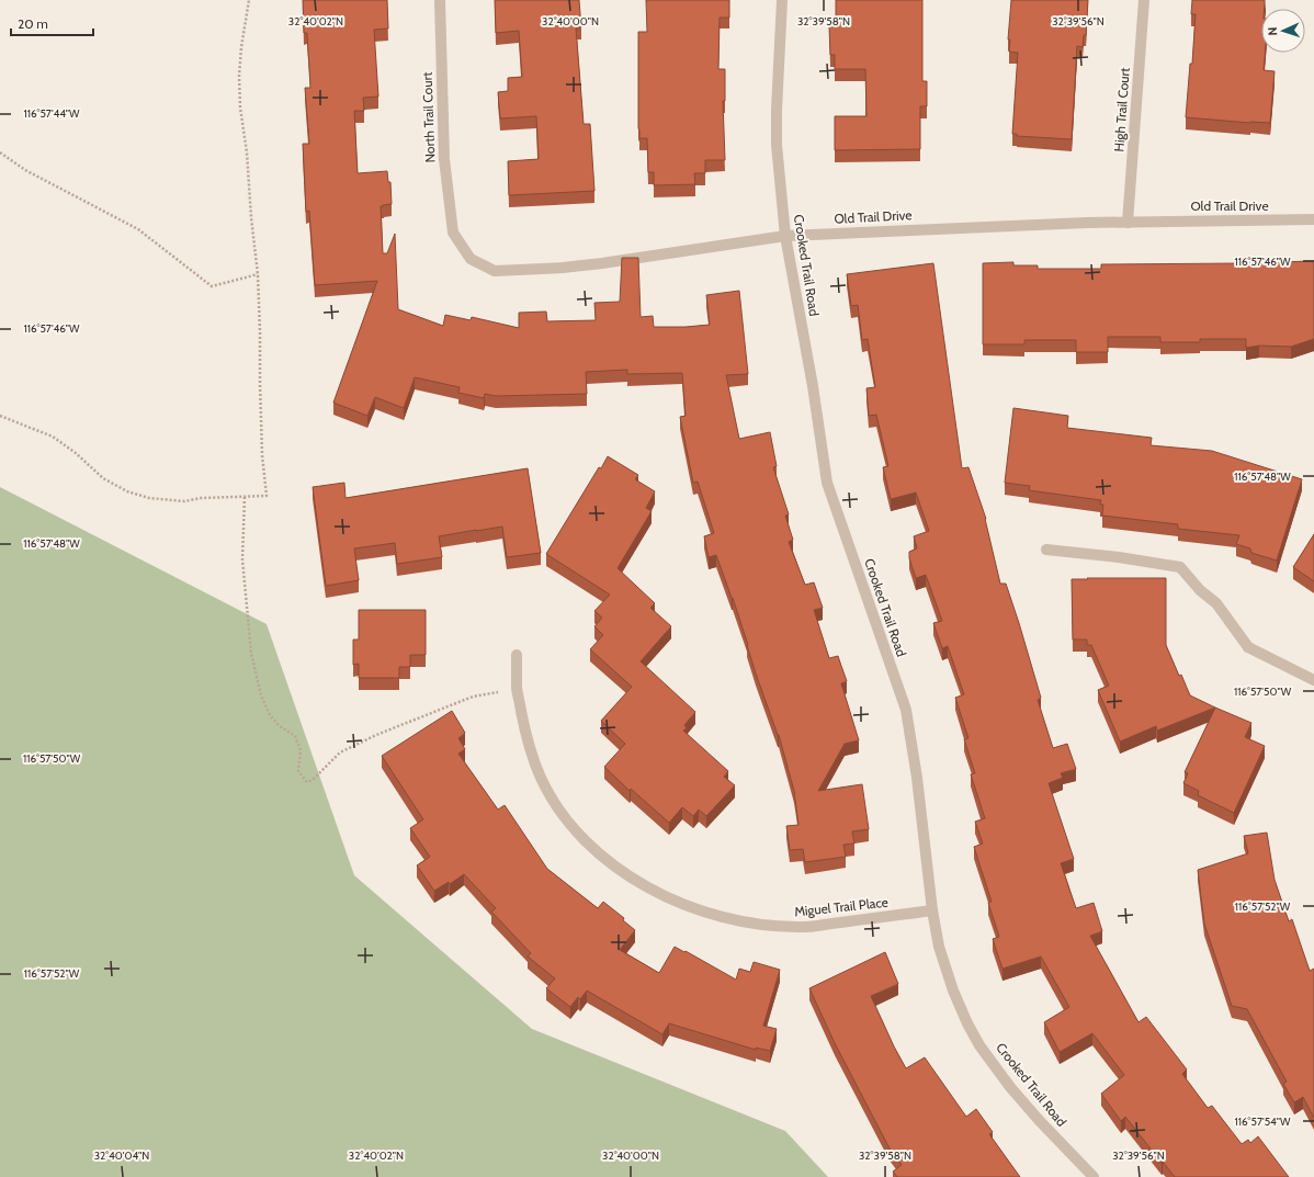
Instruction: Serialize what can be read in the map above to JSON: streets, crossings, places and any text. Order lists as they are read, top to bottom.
{
  "streets": {
    "street": [
      "High Trail Court",
      "North Trail Court",
      "Old Trail Drive",
      "Crooked Trail Road",
      "Miguel Trail Place"
    ]
  },
  "crossings": [
    ["High Trail Court", "Old Trail Drive"],
    ["North Trail Court", "Old Trail Drive"],
    ["Old Trail Drive", "Crooked Trail Road"],
    ["Crooked Trail Road", "Miguel Trail Place"]
  ],
  "scale_bar": "20 m",
  "north": "left",
  "coordinates": [
    "32°40'02\"N",
    "32°40'00\"N",
    "32°39'58\"N",
    "32°39'56\"N",
    "116°57'44\"W",
    "116°57'46\"W",
    "116°57'48\"W",
    "116°57'50\"W",
    "116°57'52\"W",
    "116°57'54\"W",
    "32°40'04\"N"
  ]
}
